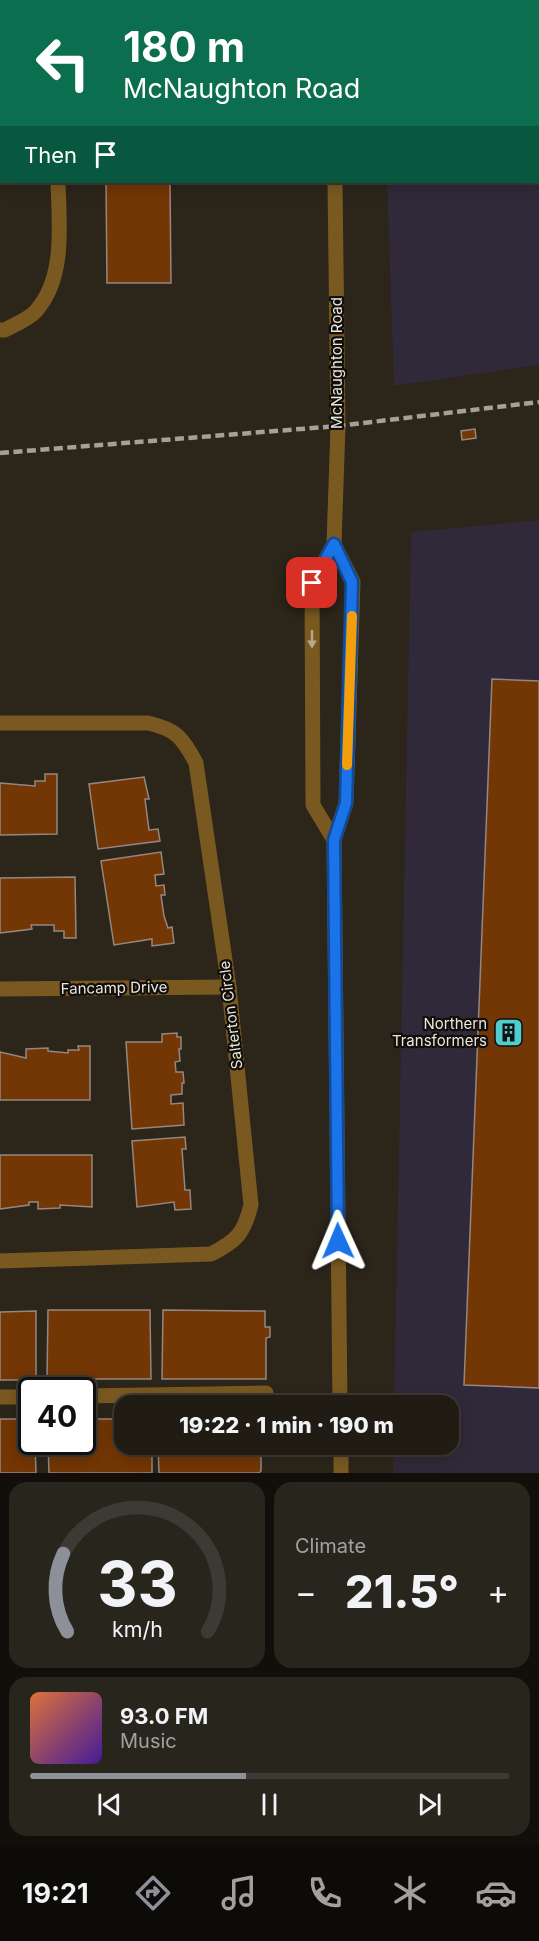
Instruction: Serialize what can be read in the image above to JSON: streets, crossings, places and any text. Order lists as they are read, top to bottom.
{
  "streets": {
    "street": ["McNaughton Road", "Fancamp Drive", "Salterton Circle"]
  },
  "crossings": [
    ["Fancamp Drive", "Salterton Circle"]
  ],
  "places": {
    "building": ["Northern Transformers"]
  },
  "page": {
    "turn": ["180 m", "McNaughton Road"],
    "then": "Then",
    "limit": "40",
    "trip": "19:22 · 1 min · 190 m",
    "tile": "Climate",
    "heat": ["−", "21.5°", "+"],
    "song": ["93.0 FM", "Music"],
    "tabs": "19:21",
    "gauge": ["33", "km/h"]
  }
}
